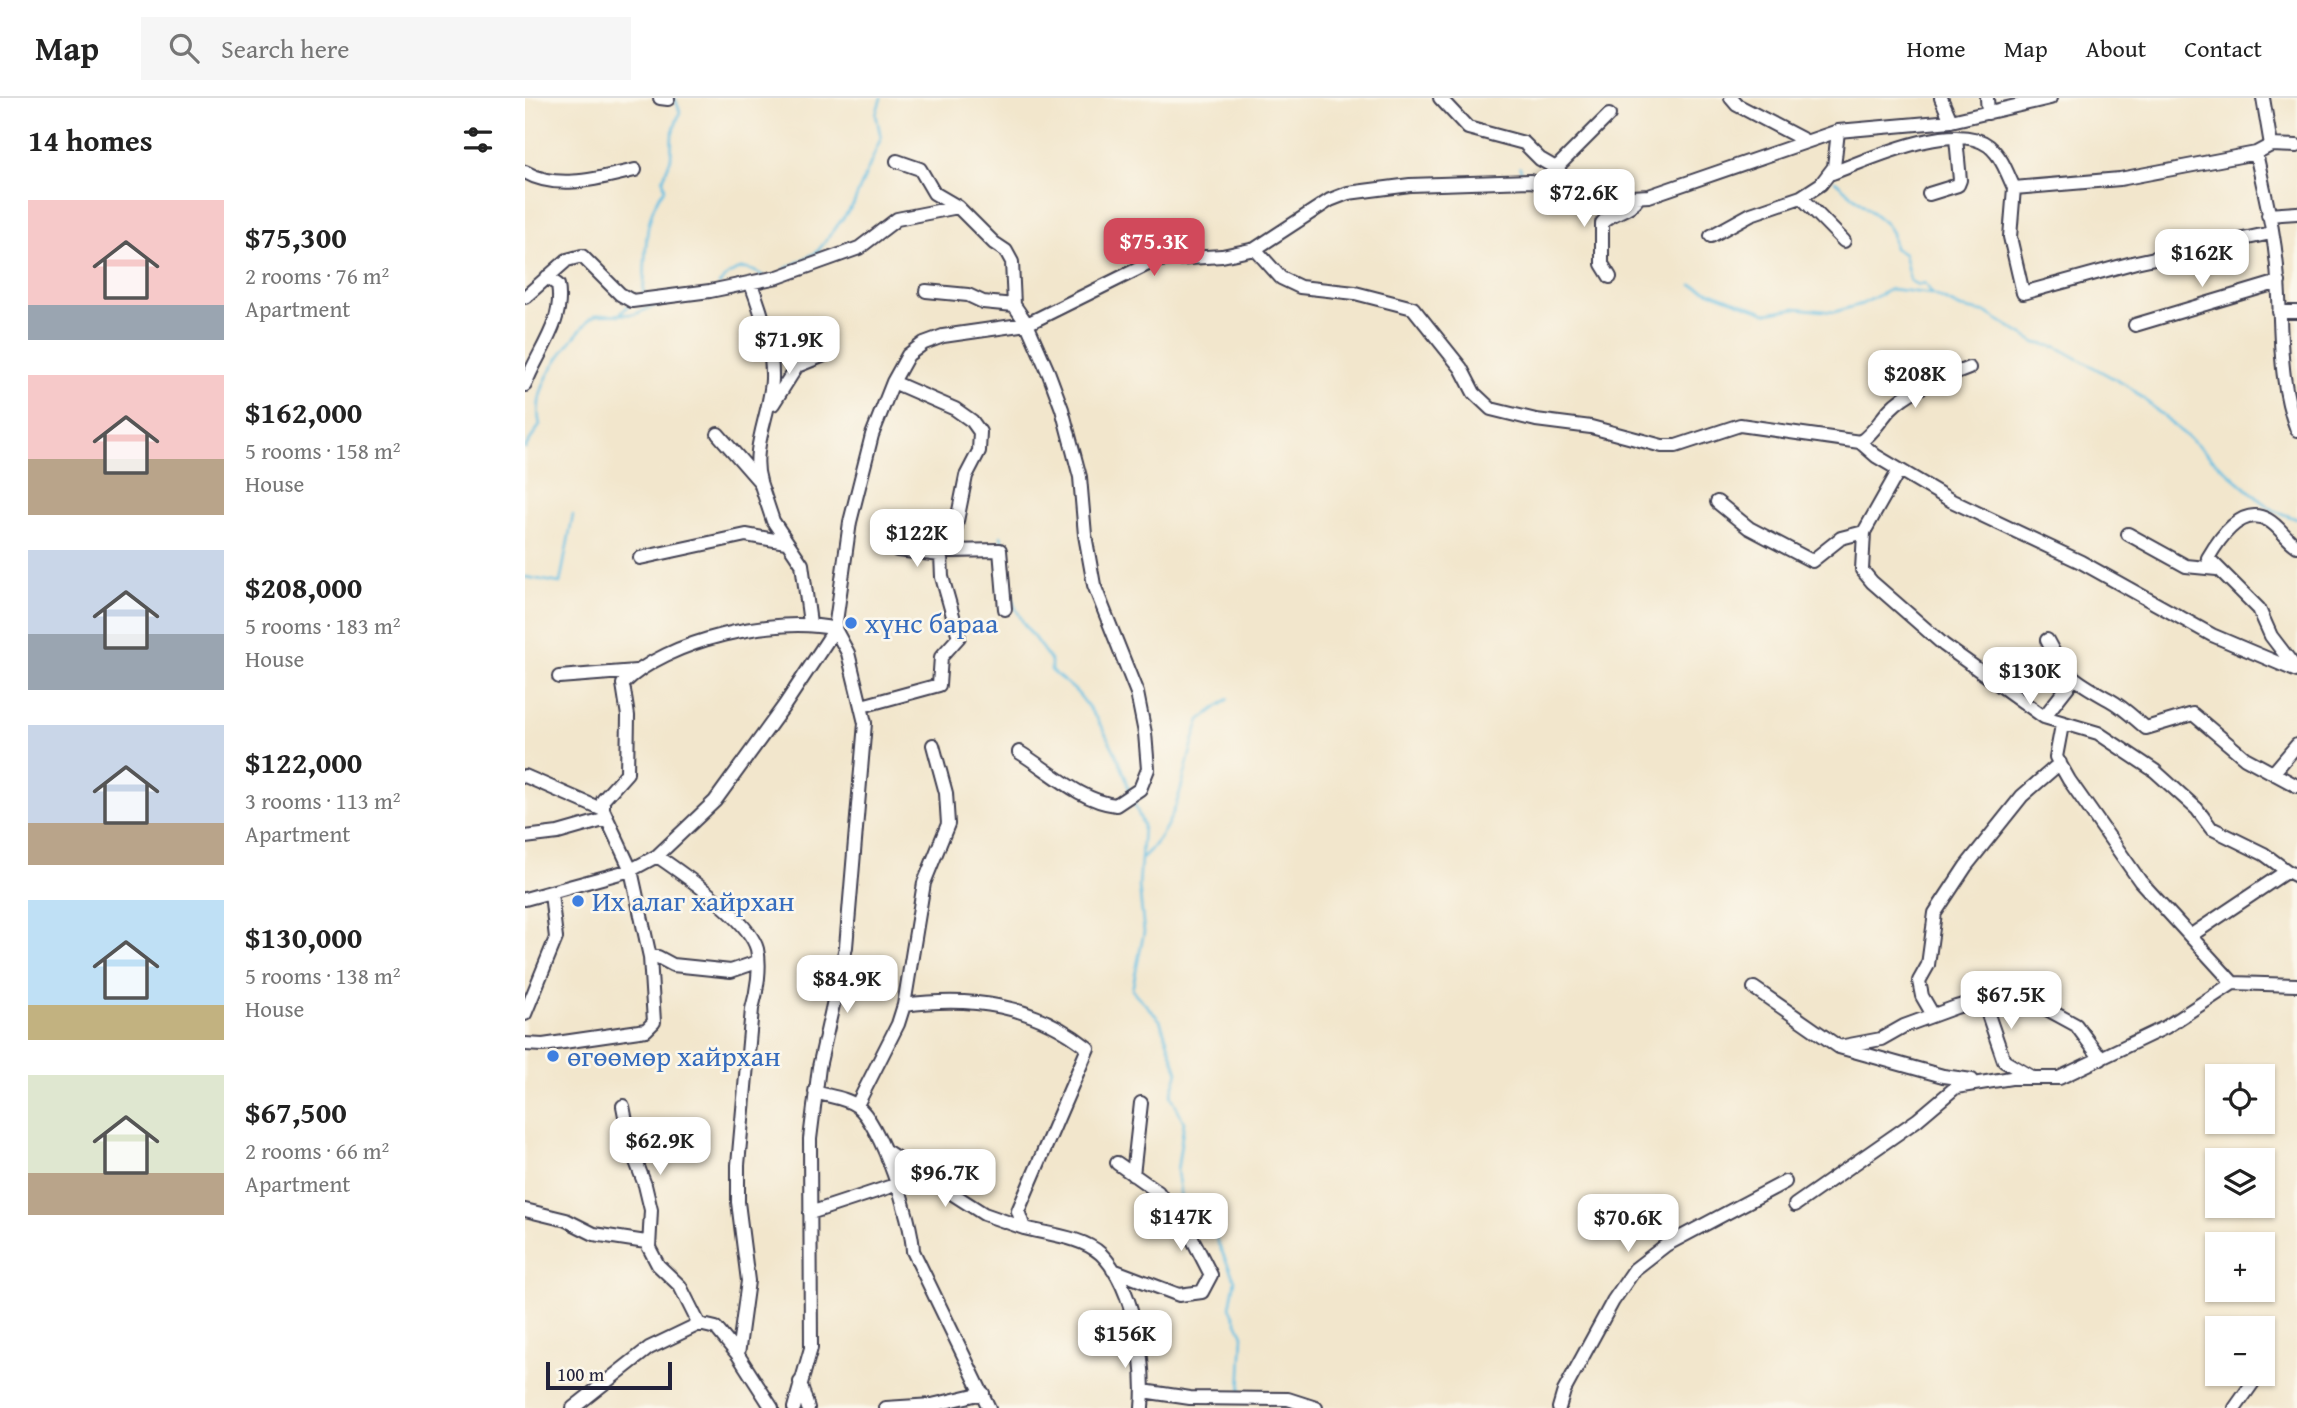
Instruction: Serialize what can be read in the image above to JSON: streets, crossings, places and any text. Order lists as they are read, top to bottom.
{
  "places": ["хүнс бараа", "Их алаг хайрхан", "өгөөмөр хайрхан"],
  "scale_bar": "100 m",
  "page": {
    "header": "Map",
    "search": "Search here",
    "nav": [
      "Home",
      "Map",
      "About",
      "Contact"
    ],
    "heading": "14 homes",
    "price": [
      "$72.6K",
      "$75.3K",
      "$162K",
      "$71.9K",
      "$208K",
      "$122K",
      "$130K",
      "$84.9K",
      "$67.5K",
      "$62.9K",
      "$96.7K",
      "$147K",
      "$70.6K",
      "$156K"
    ],
    "list": [
      {
        "name": "$75,300",
        "note": "2 rooms · 76 m² · Apartment"
      },
      {
        "name": "$162,000",
        "note": "5 rooms · 158 m² · House"
      },
      {
        "name": "$208,000",
        "note": "5 rooms · 183 m² · House"
      },
      {
        "name": "$122,000",
        "note": "3 rooms · 113 m² · Apartment"
      },
      {
        "name": "$130,000",
        "note": "5 rooms · 138 m² · House"
      },
      {
        "name": "$67,500",
        "note": "2 rooms · 66 m² · Apartment"
      }
    ],
    "map_buttons": ["+", "−"],
    "scale": "100 m"
  }
}
